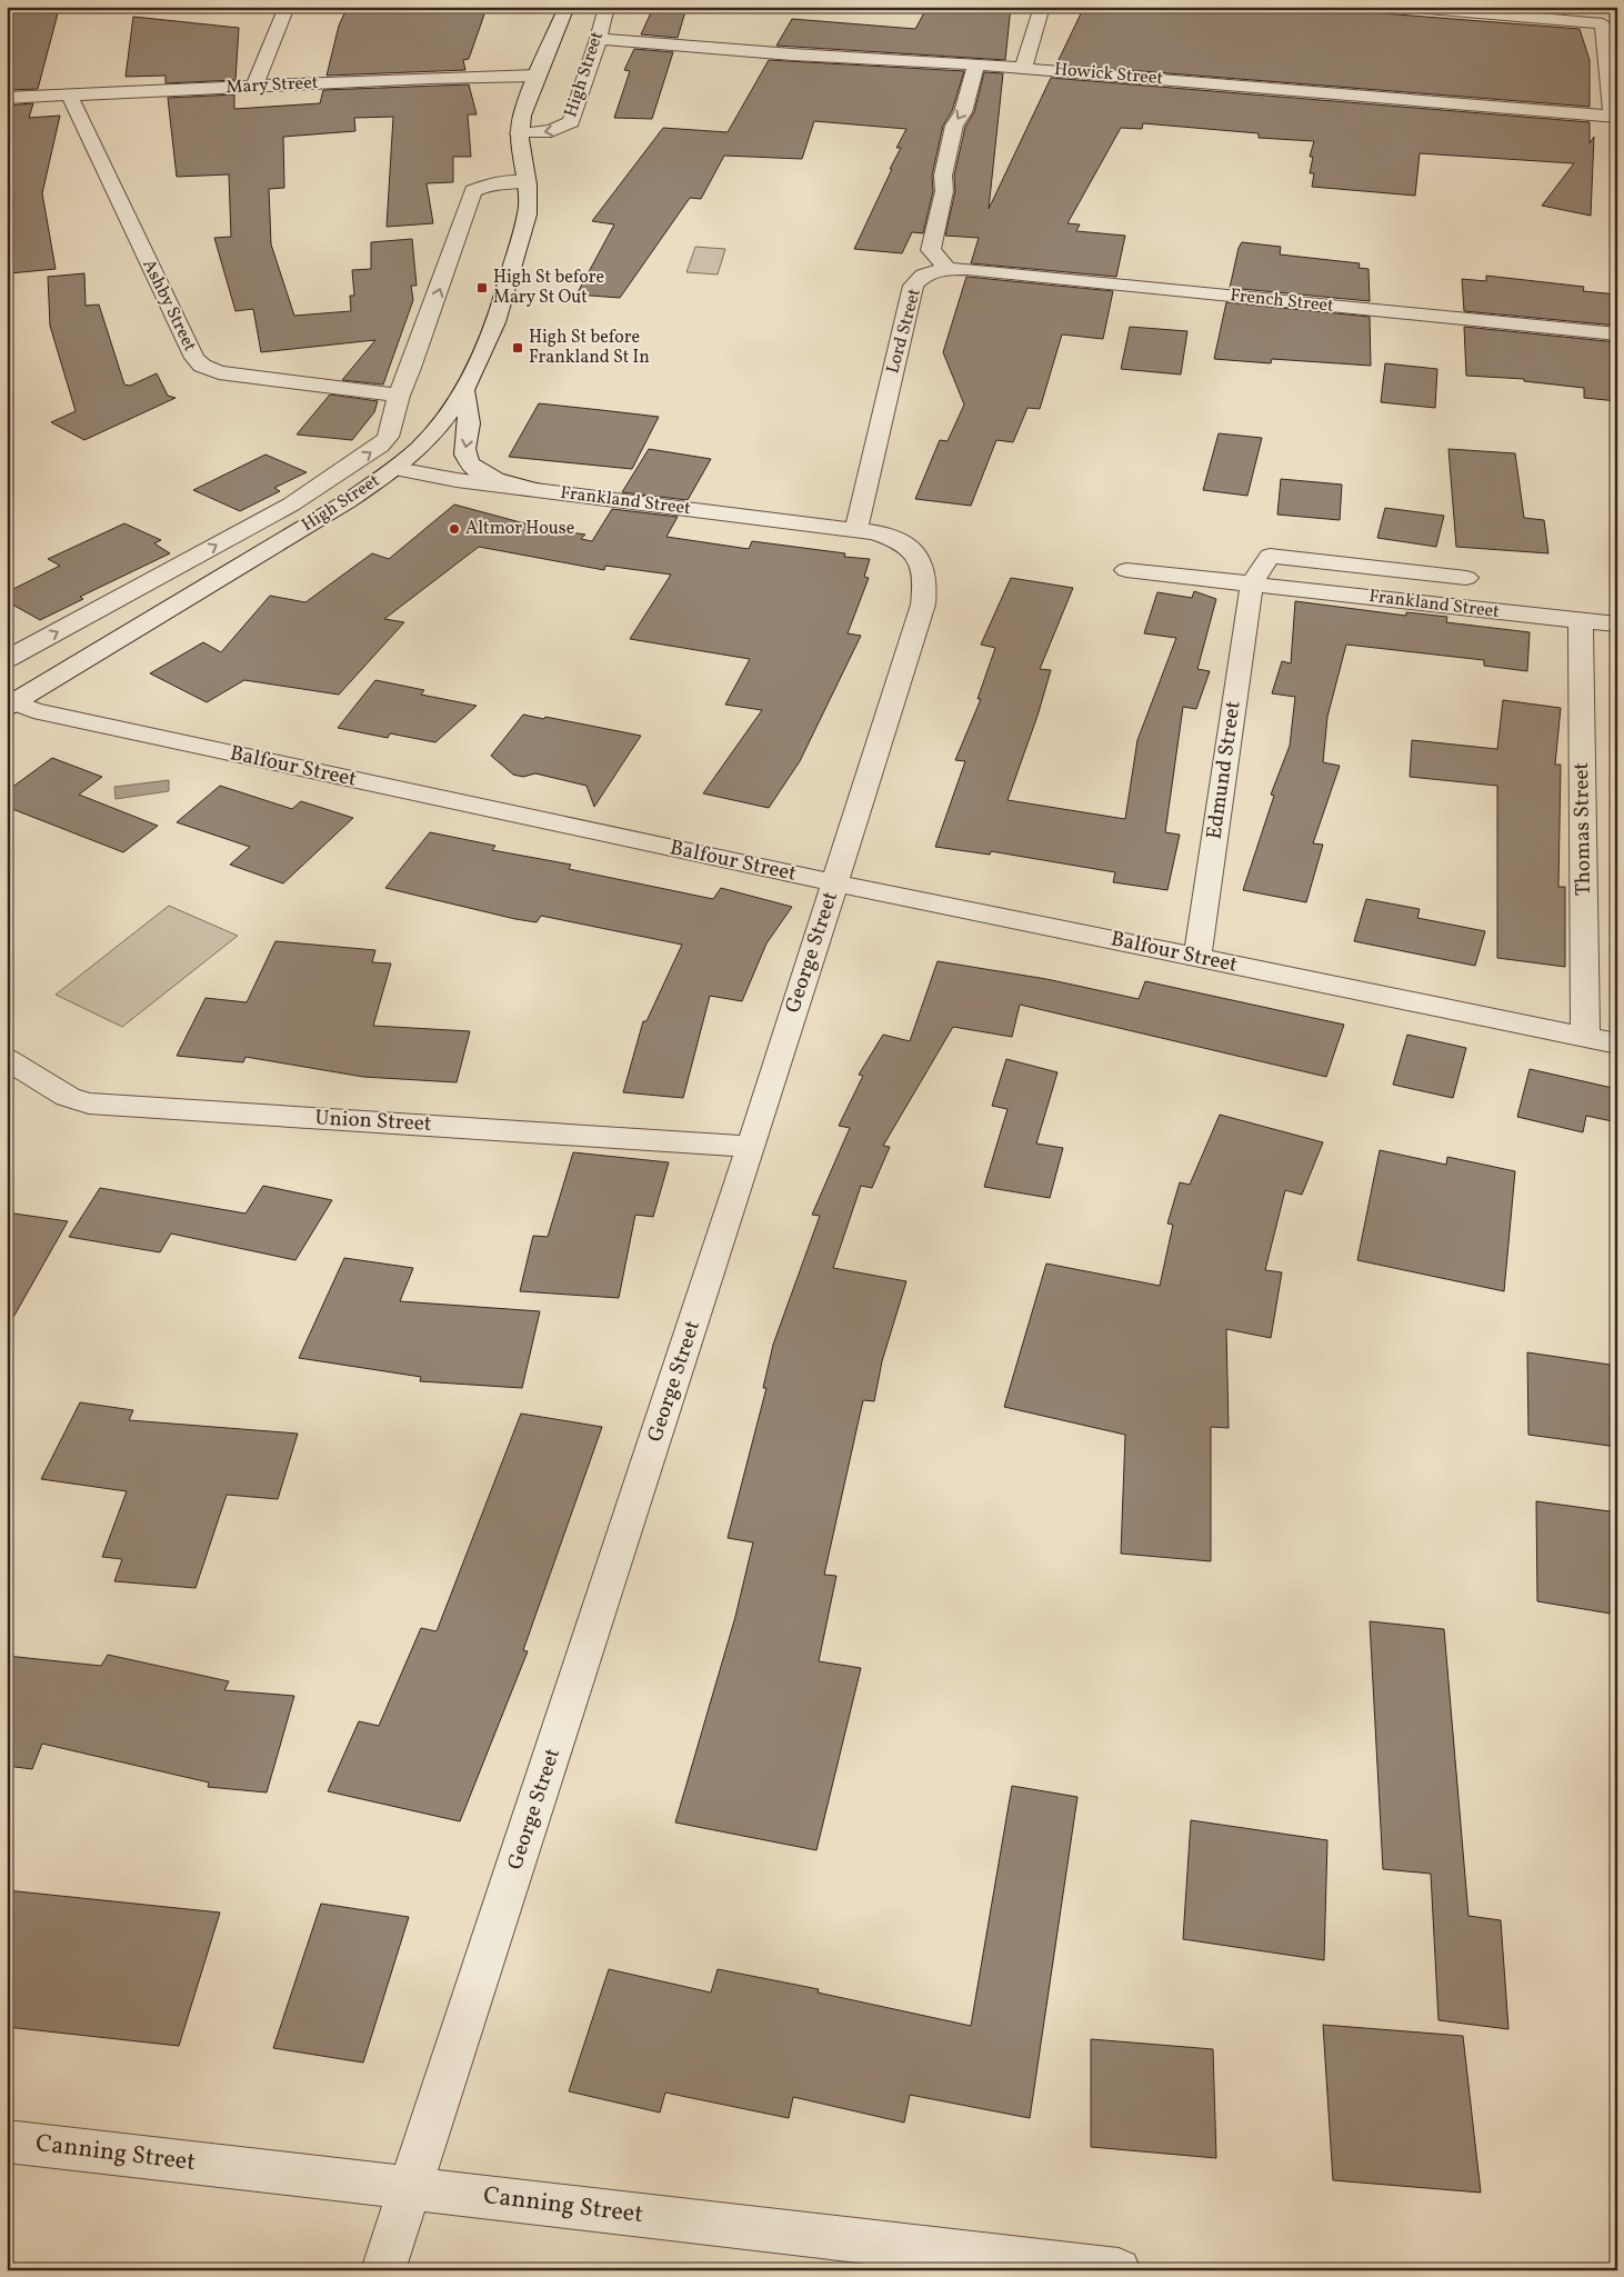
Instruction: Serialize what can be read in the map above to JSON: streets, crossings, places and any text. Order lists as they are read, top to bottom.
{
  "streets": {
    "street": [
      "High Street",
      "Howick Street",
      "Mary Street",
      "French Street",
      "Ashby Street",
      "Lord Street",
      "Frankland Street",
      "Balfour Street",
      "Edmund Street",
      "Thomas Street",
      "George Street",
      "Union Street",
      "Canning Street"
    ]
  },
  "crossings": [
    ["High Street", "Howick Street"],
    ["High Street", "Mary Street"],
    ["High Street", "Ashby Street"],
    ["High Street", "Frankland Street"],
    ["High Street", "Balfour Street"],
    ["Howick Street", "Lord Street"],
    ["Mary Street", "Ashby Street"],
    ["French Street", "Lord Street"],
    ["Lord Street", "Frankland Street"],
    ["Lord Street", "George Street"],
    ["Frankland Street", "Edmund Street"],
    ["Frankland Street", "Thomas Street"],
    ["Frankland Street", "George Street"],
    ["Balfour Street", "Edmund Street"],
    ["Balfour Street", "Thomas Street"],
    ["Balfour Street", "George Street"],
    ["George Street", "Union Street"],
    ["George Street", "Canning Street"]
  ],
  "one_way": ["Lord Street"],
  "places": {
    "transit": ["High St before Mary St Out", "High St before Frankland St In"],
    "other": ["Altmor House"]
  }
}
